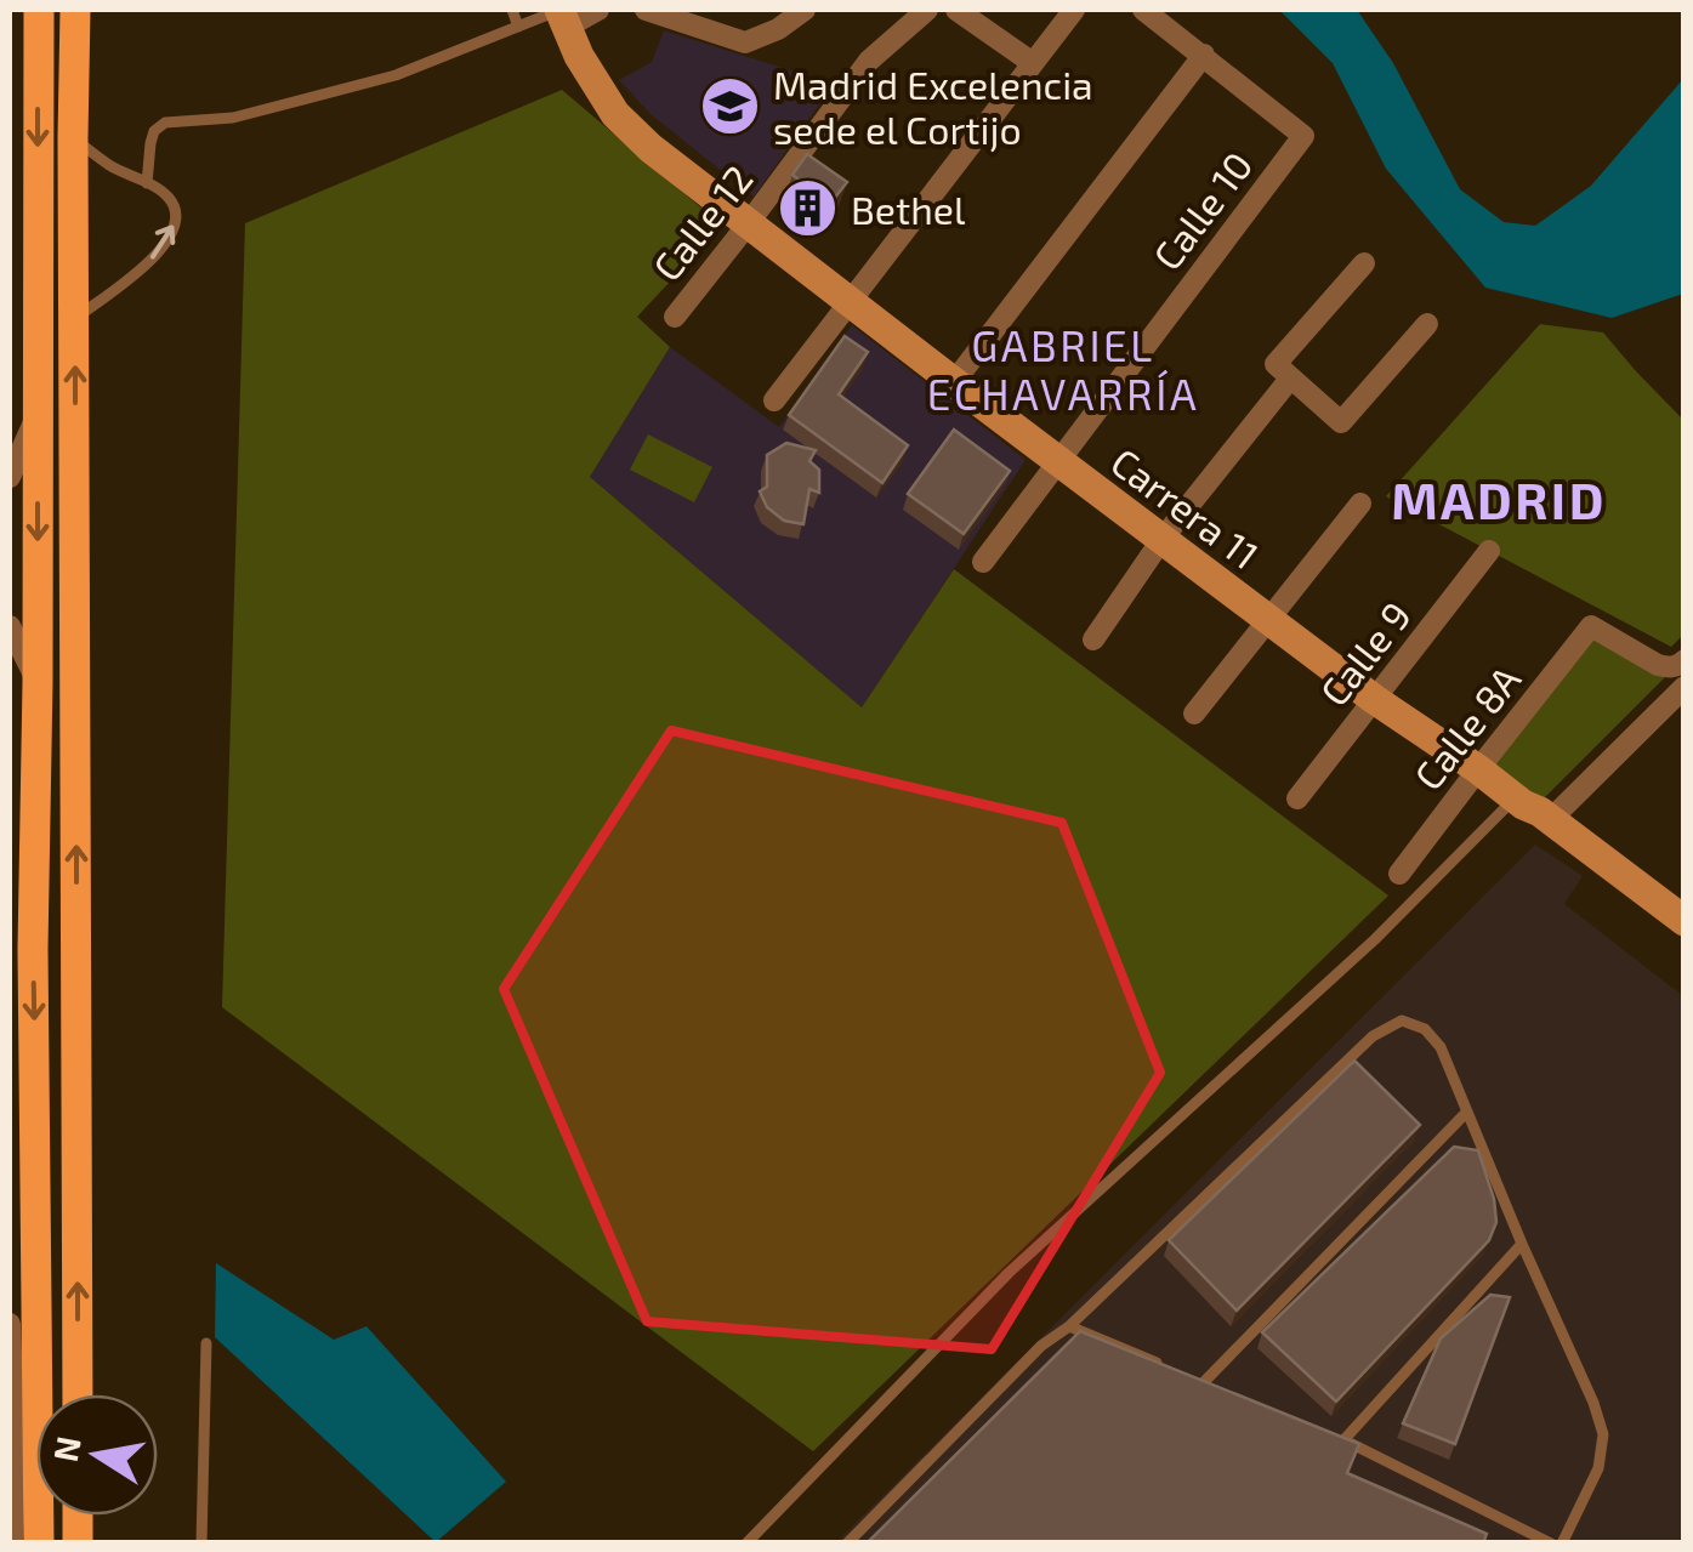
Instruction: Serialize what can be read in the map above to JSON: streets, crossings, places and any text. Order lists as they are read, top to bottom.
{
  "streets": {
    "street": [
      "Calle 10",
      "Calle 12",
      "Carrera 11",
      "Calle 9",
      "Calle 8A"
    ]
  },
  "crossings": [
    ["Calle 10", "Carrera 11"],
    ["Calle 12", "Carrera 11"],
    ["Carrera 11", "Calle 9"],
    ["Carrera 11", "Calle 8A"]
  ],
  "districts": ["GABRIEL ECHAVARRÍA", "MADRID"],
  "places": {
    "school or university": ["Madrid Excelencia sede el Cortijo"],
    "building": ["Bethel"]
  },
  "north": "left"
}
